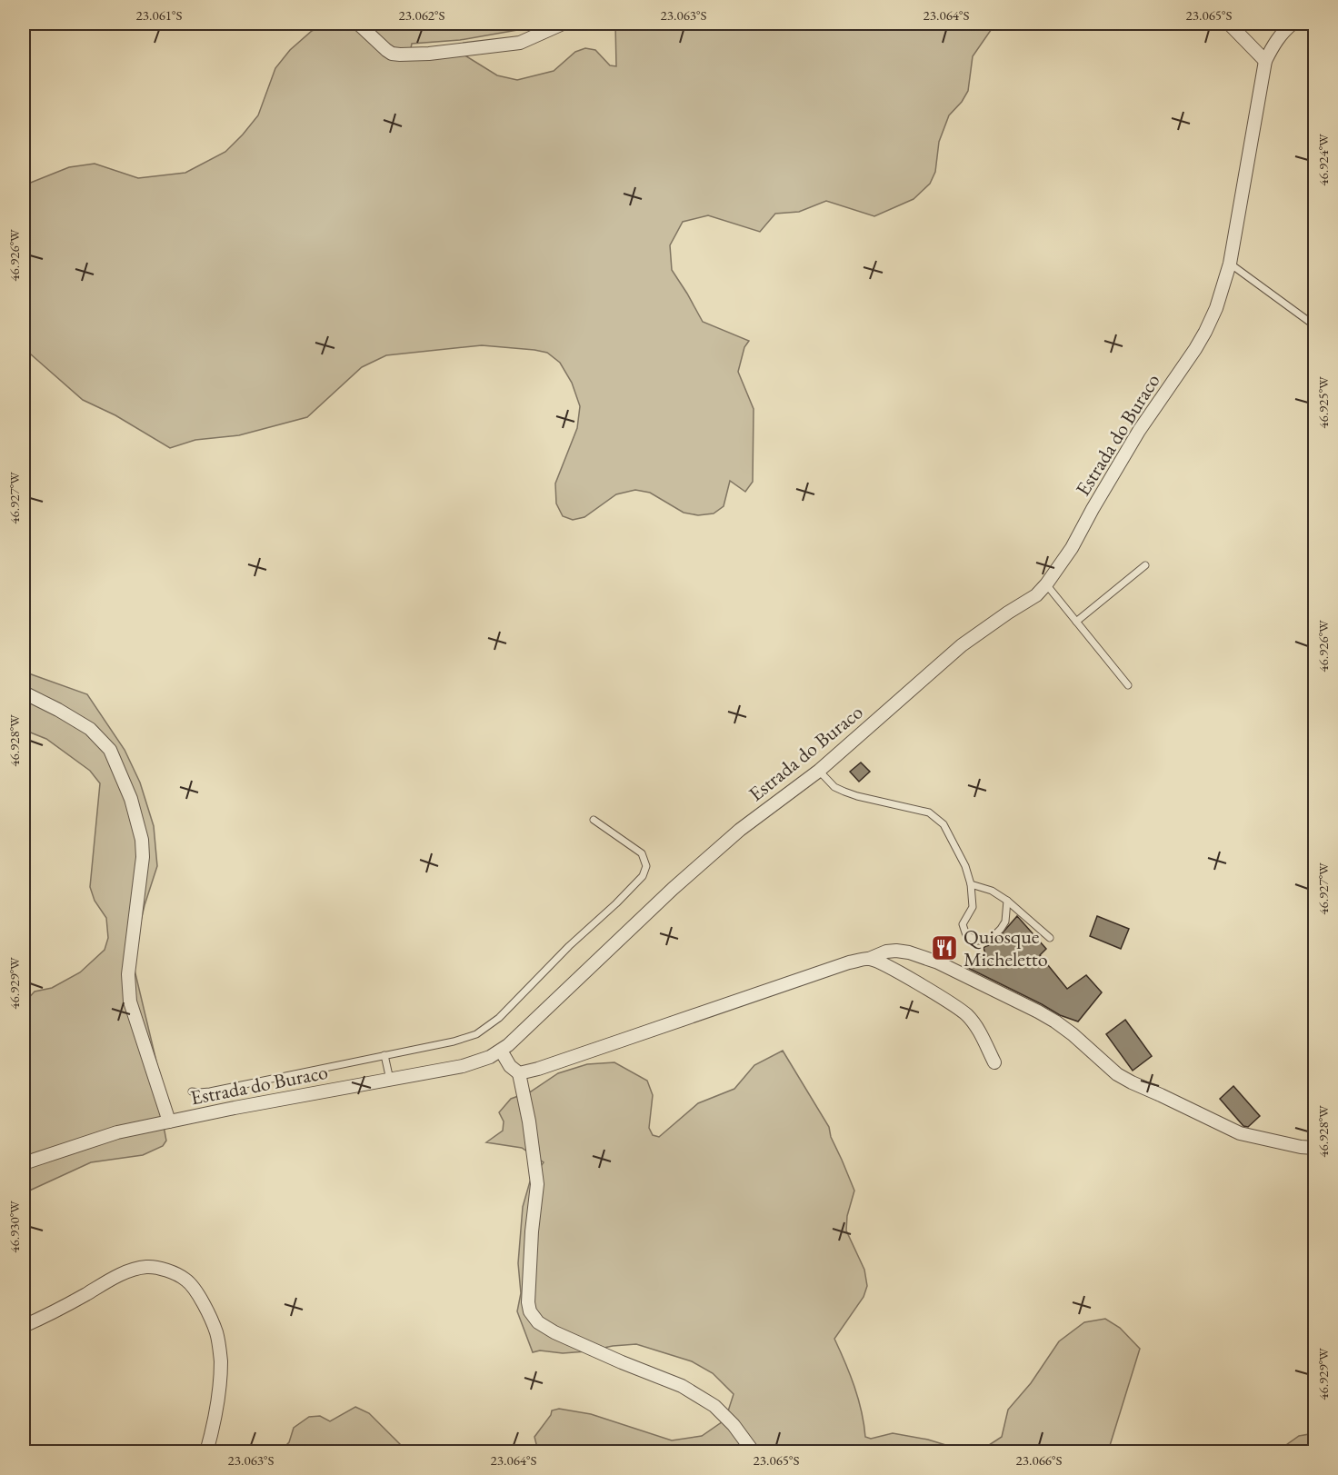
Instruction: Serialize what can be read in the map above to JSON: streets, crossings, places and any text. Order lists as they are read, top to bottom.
{
  "streets": {
    "street": ["Estrada do Buraco"]
  },
  "places": {
    "restaurant": ["Quiosque Micheletto"]
  },
  "coordinates": [
    "23.061°S",
    "23.062°S",
    "23.063°S",
    "23.064°S",
    "23.065°S",
    "46.924°W",
    "46.926°W",
    "46.925°W",
    "46.927°W",
    "46.928°W",
    "46.929°W",
    "46.930°W",
    "23.066°S"
  ]
}
